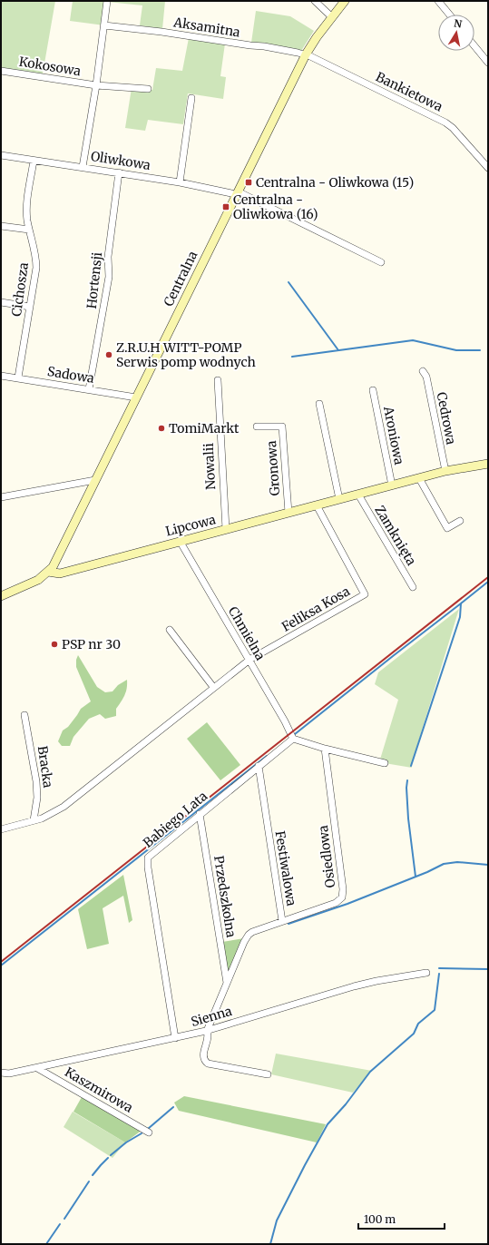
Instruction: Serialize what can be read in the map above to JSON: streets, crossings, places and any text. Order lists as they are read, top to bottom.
{
  "streets": {
    "street": [
      "Aksamitna",
      "Kokosowa",
      "Bankietowa",
      "Oliwkowa",
      "Centralna",
      "Hortensji",
      "Cichosza",
      "Sadowa",
      "Cedrowa",
      "Aroniowa",
      "Nowalii",
      "Gronowa",
      "Lipcowa",
      "Zamknięta",
      "Feliksa Kosa",
      "Chmielna",
      "Bracka",
      "Babiego Lata",
      "Osiedlowa",
      "Festiwalowa",
      "Przedszkolna",
      "Sienna",
      "Kaszmirowa"
    ]
  },
  "crossings": [
    ["Aksamitna", "Bankietowa"],
    ["Aksamitna", "Centralna"],
    ["Bankietowa", "Centralna"],
    ["Oliwkowa", "Centralna"],
    ["Oliwkowa", "Hortensji"],
    ["Oliwkowa", "Cichosza"],
    ["Centralna", "Sadowa"],
    ["Centralna", "Lipcowa"],
    ["Hortensji", "Sadowa"],
    ["Cichosza", "Sadowa"],
    ["Cedrowa", "Lipcowa"],
    ["Aroniowa", "Lipcowa"],
    ["Nowalii", "Lipcowa"],
    ["Gronowa", "Lipcowa"],
    ["Lipcowa", "Zamknięta"],
    ["Lipcowa", "Feliksa Kosa"],
    ["Lipcowa", "Chmielna"],
    ["Feliksa Kosa", "Chmielna"],
    ["Feliksa Kosa", "Bracka"],
    ["Chmielna", "Babiego Lata"],
    ["Babiego Lata", "Festiwalowa"],
    ["Babiego Lata", "Przedszkolna"],
    ["Babiego Lata", "Sienna"],
    ["Osiedlowa", "Festiwalowa"],
    ["Festiwalowa", "Przedszkolna"],
    ["Festiwalowa", "Sienna"],
    ["Sienna", "Kaszmirowa"]
  ],
  "places": {
    "transit": ["Centralna - Oliwkowa (15)", "Centralna - Oliwkowa (16)"],
    "other": ["Z.R.U.H WITT-POMP Serwis pomp wodnych", "TomiMarkt", "PSP nr 30"]
  },
  "scale_bar": "100 m",
  "north": "top"
}
